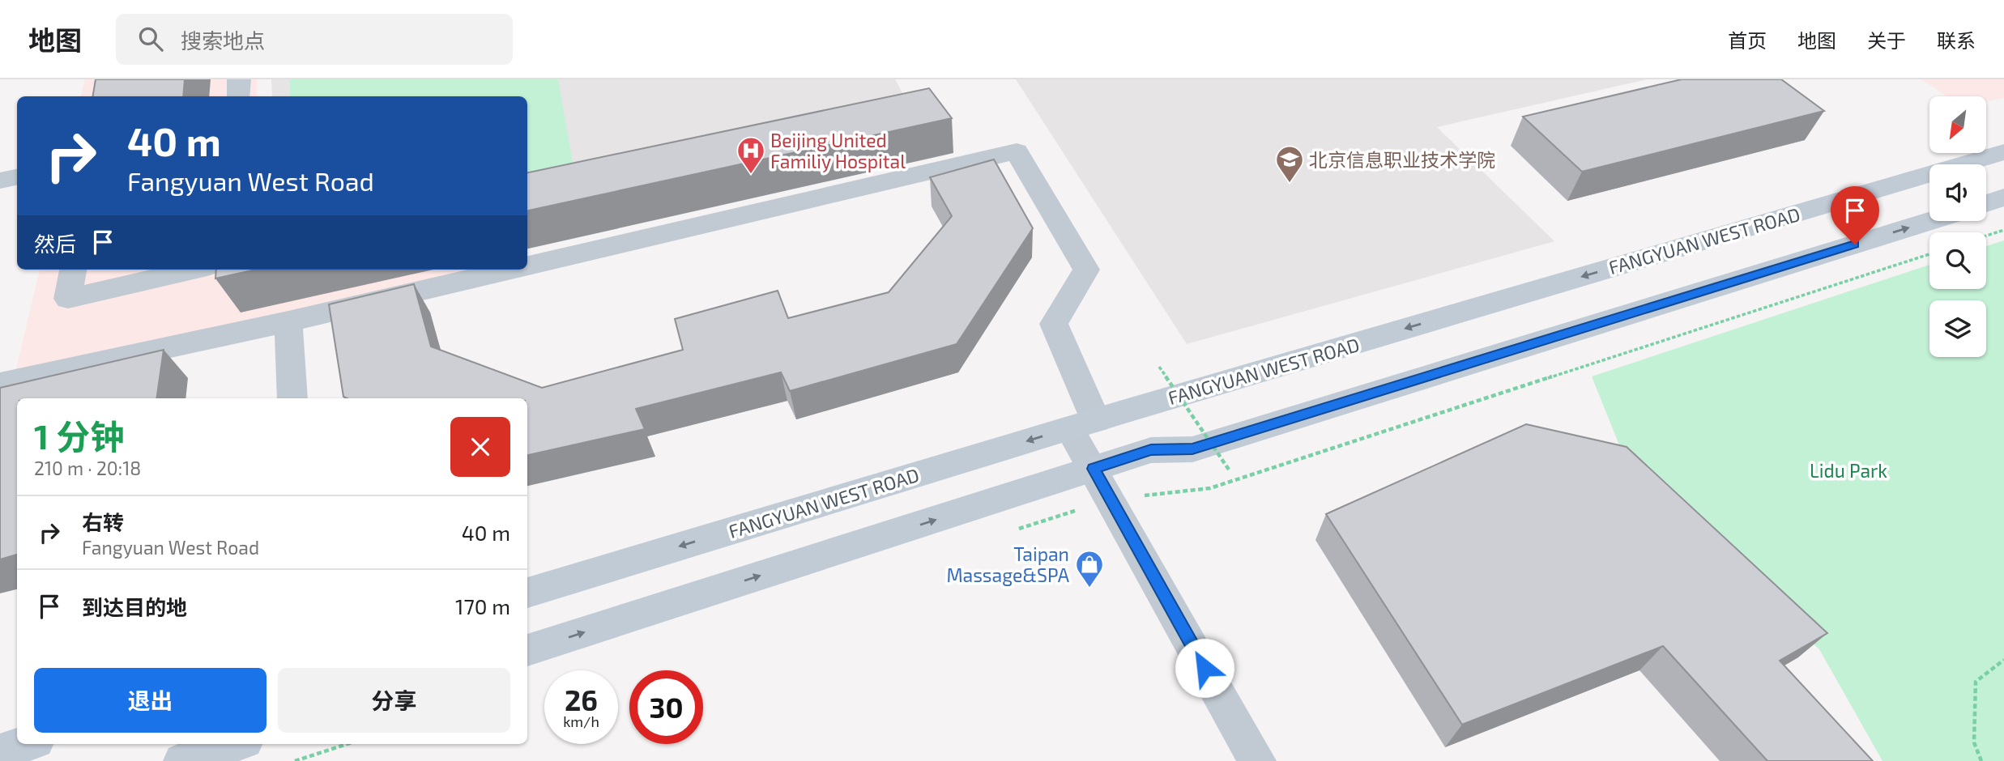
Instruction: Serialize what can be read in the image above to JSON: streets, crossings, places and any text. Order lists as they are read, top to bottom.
{
  "streets": {
    "main road": ["FANGYUAN WEST ROAD"]
  },
  "parks": ["Lidu Park"],
  "places": {
    "hospital": ["Beijing United Familiy Hospital"],
    "school or university": ["北京信息职业技术学院"],
    "shop": ["Taipan Massage&SPA"]
  },
  "north": "bottom left",
  "page": {
    "header": "地图",
    "search": "搜索地点",
    "nav": [
      "首页",
      "地图",
      "关于",
      "联系"
    ],
    "turn": ["40 m", "Fangyuan West Road"],
    "then": "然后",
    "heading": ["1 分钟", "210 m · 20:18"],
    "list": [
      {
        "name": "右转",
        "note": "Fangyuan West Road",
        "value": "40 m"
      },
      {
        "name": "到达目的地",
        "value": "170 m"
      }
    ],
    "buttons": ["退出", "分享"],
    "speed": "26 km/h",
    "limit": "30"
  }
}
